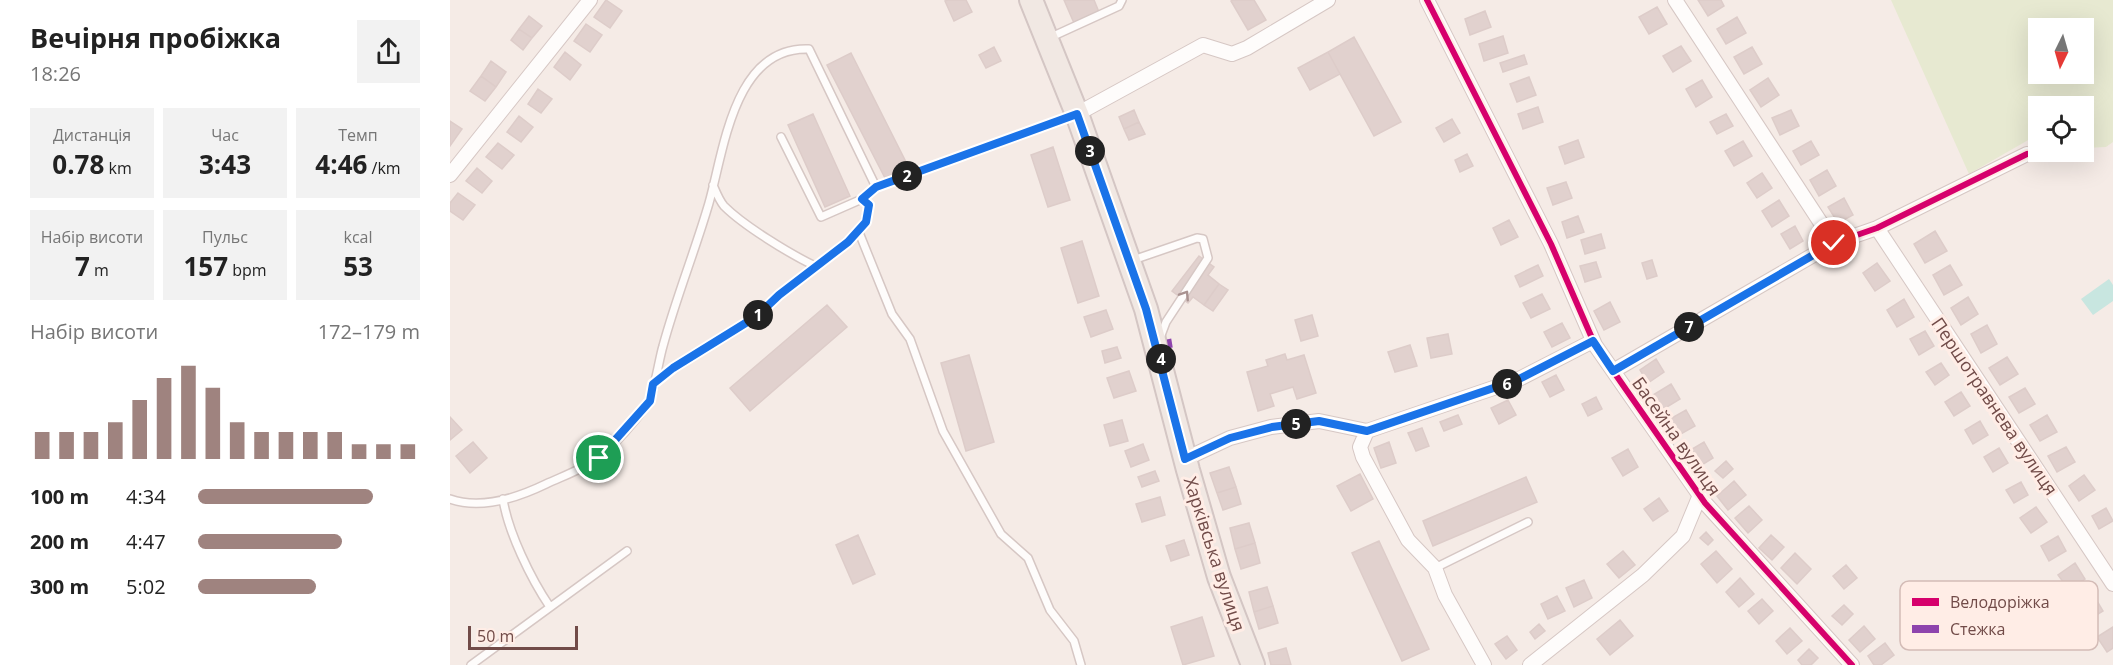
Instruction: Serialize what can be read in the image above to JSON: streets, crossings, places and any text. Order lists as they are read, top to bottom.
{
  "streets": {
    "main road": ["Харківська вулиця"],
    "street": ["Першотравнева вулиця", "Басейна вулиця"]
  },
  "legend": ["Велодоріжка", "Стежка"],
  "scale_bar": "50 m",
  "north": "bottom",
  "page": {
    "heading": ["Вечірня пробіжка", "18:26"],
    "stats": [
      ["Дистанція", "0.78 km"],
      ["Час", "3:43"],
      ["Темп", "4:46 /km"],
      ["Набір висоти", "7 m"],
      ["Пульс", "157 bpm"],
      ["kcal", "53"]
    ],
    "pins": [
      "3",
      "2",
      "1",
      "7",
      "4",
      "6",
      "5"
    ],
    "chart": ["Набір висоти", "172–179 m"],
    "list": [
      {
        "name": "100 m",
        "note": "4:34"
      },
      {
        "name": "200 m",
        "note": "4:47"
      },
      {
        "name": "300 m",
        "note": "5:02"
      }
    ],
    "scale": "50 m"
  }
}
